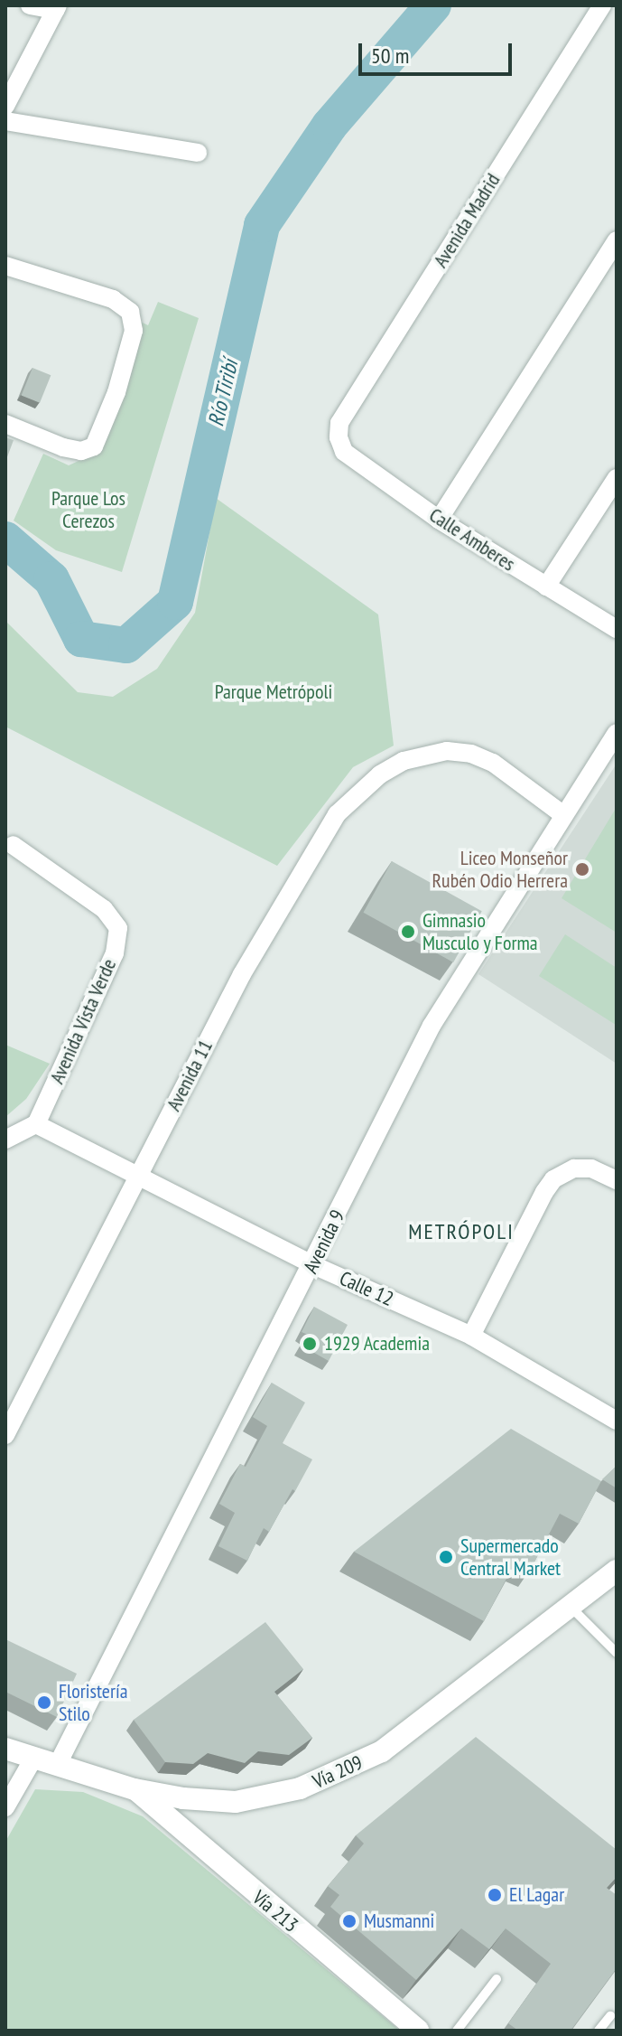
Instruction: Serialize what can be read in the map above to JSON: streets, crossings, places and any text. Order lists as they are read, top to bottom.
{
  "streets": {
    "main road": ["Vía 209", "Vía 213"],
    "street": [
      "Avenida Madrid",
      "Calle Amberes",
      "Avenida Vista Verde",
      "Avenida 11",
      "Avenida 9",
      "Calle 12"
    ]
  },
  "crossings": [
    ["Avenida Madrid", "Calle Amberes"],
    ["Avenida Vista Verde", "Calle 12"],
    ["Avenida 11", "Avenida 9"],
    ["Avenida 11", "Calle 12"],
    ["Avenida 9", "Calle 12"],
    ["Avenida 9", "Vía 209"],
    ["Vía 209", "Vía 213"]
  ],
  "districts": ["METRÓPOLI"],
  "water": ["Río Tiribí"],
  "parks": ["Parque Los Cerezos", "Parque Metrópoli"],
  "places": [
    "Liceo Monseñor Rubén Odio Herrera",
    "Gimnasio Musculo y Forma",
    "1929 Academia",
    "Supermercado Central Market",
    "Floristería Stilo",
    "El Lagar",
    "Musmanni"
  ],
  "scale_bar": "50 m"
}
